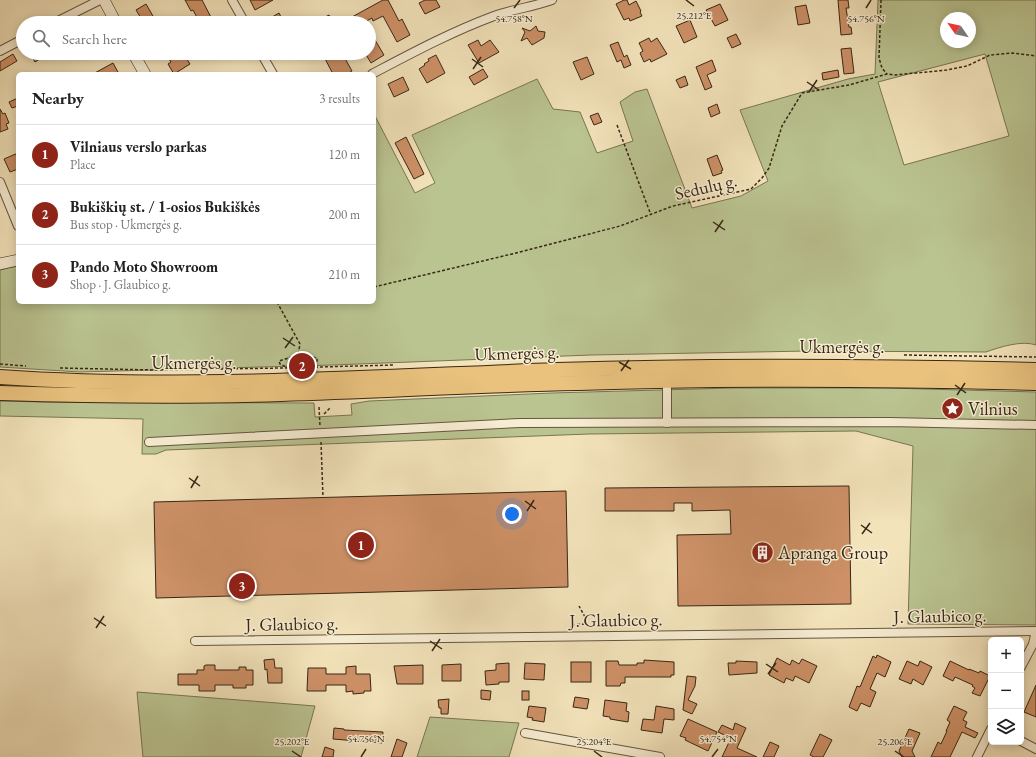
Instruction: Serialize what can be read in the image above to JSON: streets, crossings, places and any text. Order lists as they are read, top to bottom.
{
  "streets": {
    "highway": ["Ukmergės g."],
    "street": ["J. Glaubico g."],
    "path": ["Sedulų g."]
  },
  "places": {
    "place": ["Vilnius"],
    "building": ["Apranga Group"]
  },
  "north": "top left",
  "page": {
    "search": "Search here",
    "heading": ["Nearby", "3 results"],
    "list": [
      {
        "mark": "1",
        "name": "Vilniaus verslo parkas",
        "note": "Place",
        "value": "120 m"
      },
      {
        "mark": "2",
        "name": "Bukiškių st. / 1-osios Bukiškės",
        "note": "Bus stop · Ukmergės g.",
        "value": "200 m"
      },
      {
        "mark": "3",
        "name": "Pando Moto Showroom",
        "note": "Shop · J. Glaubico g.",
        "value": "210 m"
      }
    ],
    "pins": ["2", "1", "3"],
    "map_buttons": ["+", "−"]
  },
  "coordinates": [
    "25.212°E",
    "54.758°N",
    "54.756°N",
    "54.754°N",
    "25.202°E",
    "25.204°E",
    "25.206°E"
  ]
}
